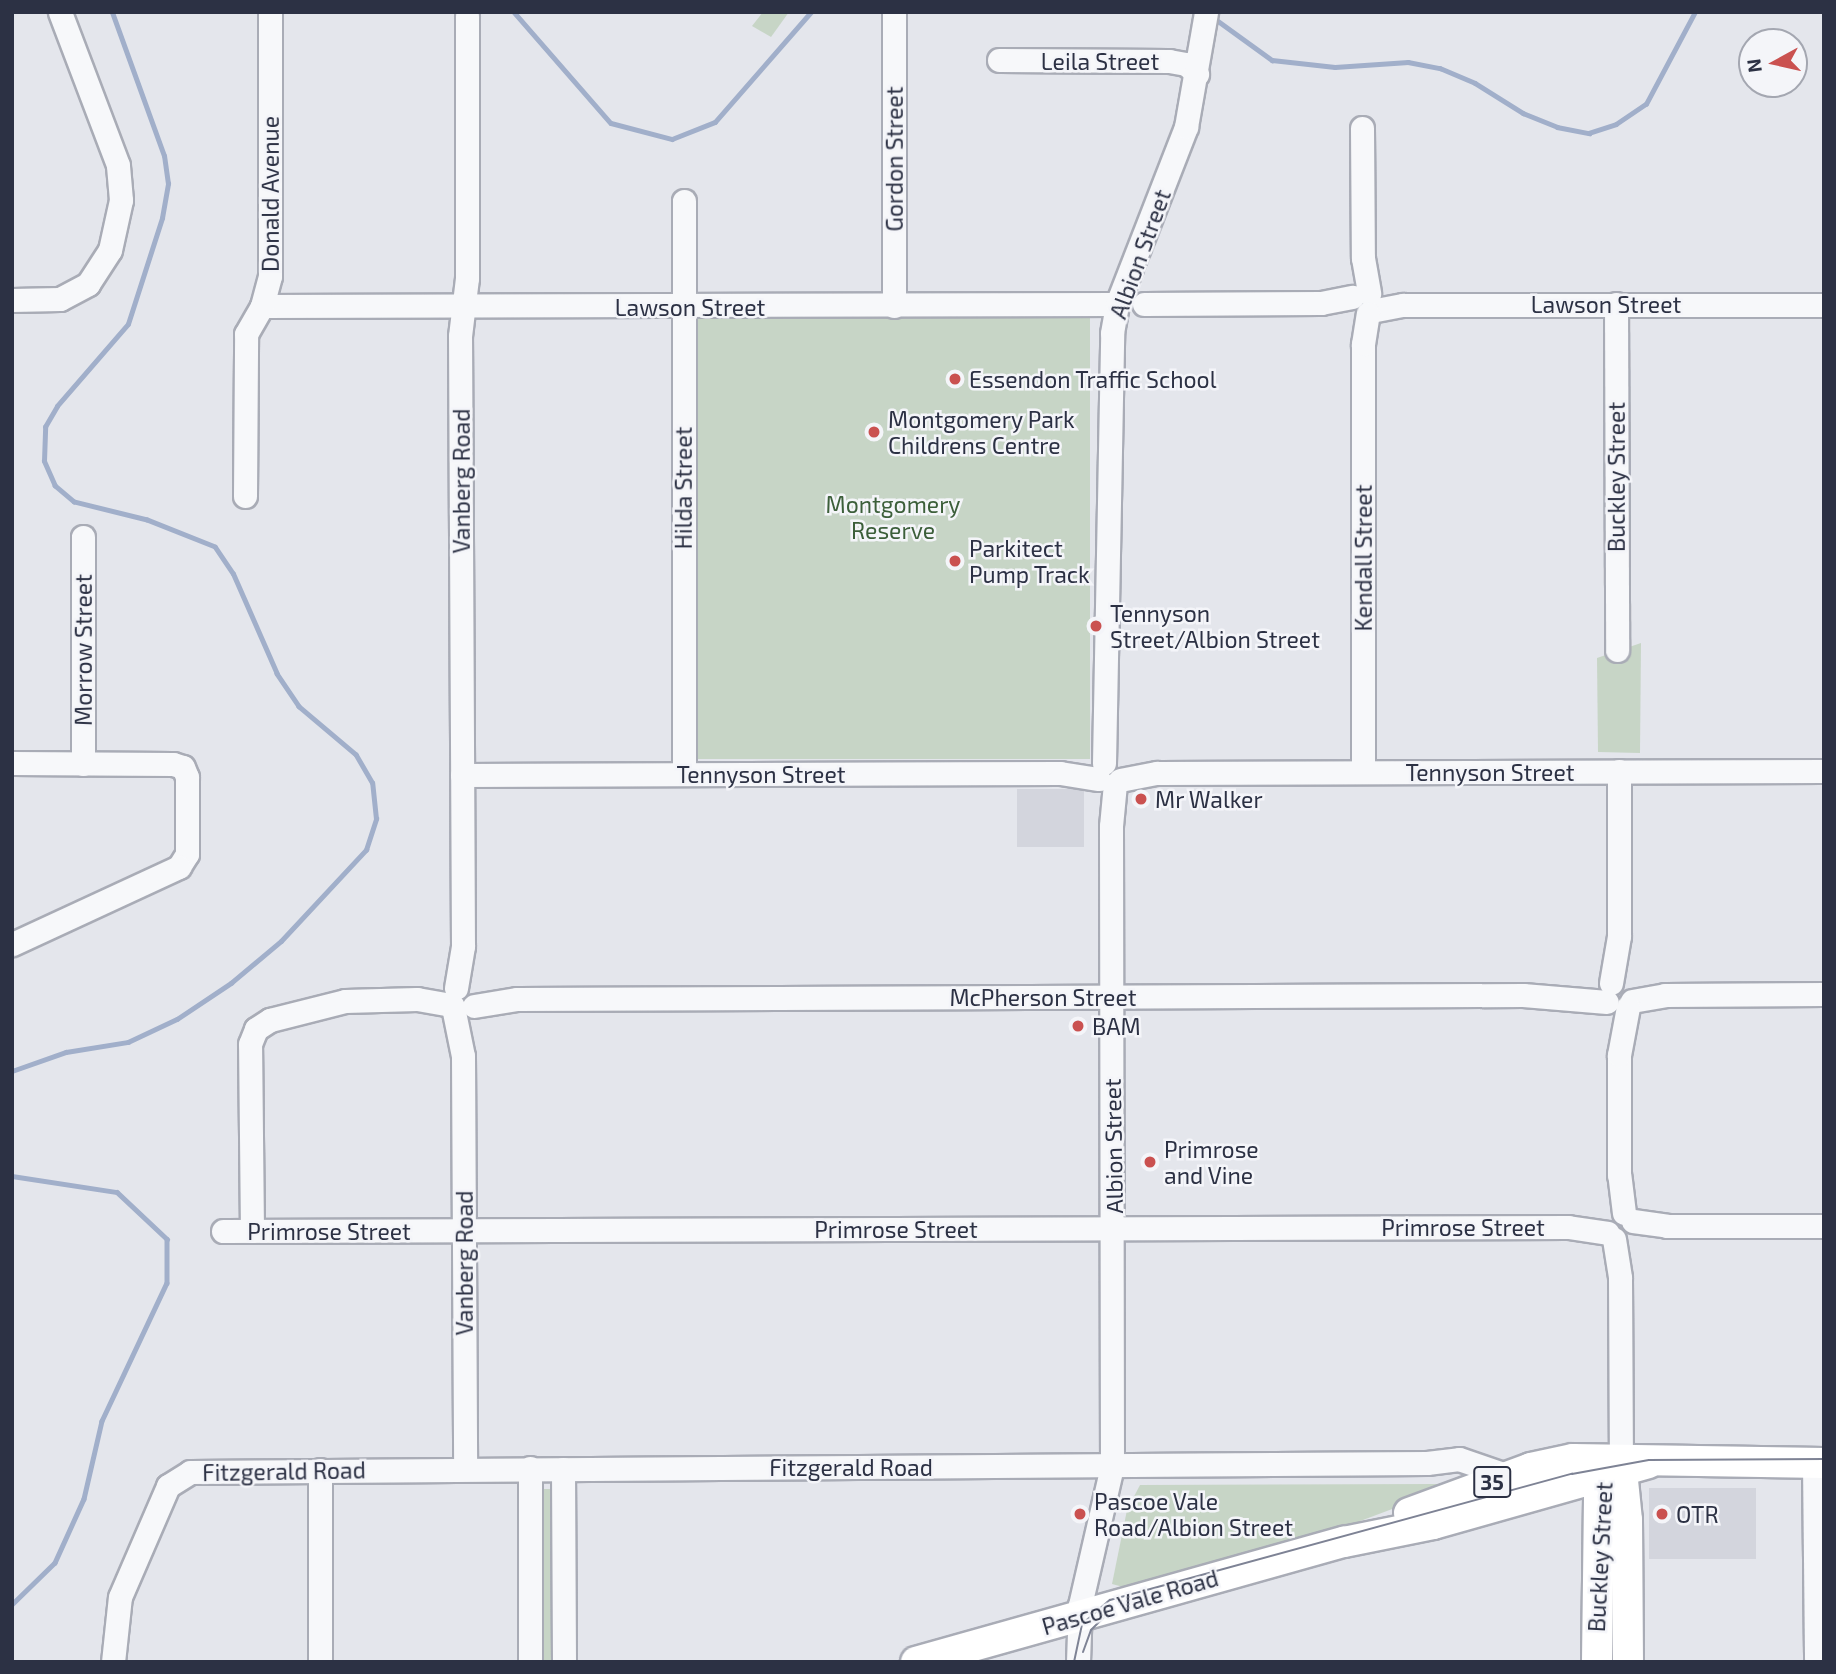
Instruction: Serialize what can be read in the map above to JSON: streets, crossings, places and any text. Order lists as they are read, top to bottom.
{
  "streets": {
    "main road": ["Buckley Street", "35", "Pascoe Vale Road"],
    "street": [
      "Leila Street",
      "Gordon Street",
      "Donald Avenue",
      "Albion Street",
      "Lawson Street",
      "Vanberg Road",
      "Hilda Street",
      "Kendall Street",
      "Morrow Street",
      "Tennyson Street",
      "McPherson Street",
      "Primrose Street",
      "Fitzgerald Road"
    ]
  },
  "crossings": [
    ["Leila Street", "Albion Street"],
    ["Gordon Street", "Lawson Street"],
    ["Donald Avenue", "Lawson Street"],
    ["Albion Street", "Lawson Street"],
    ["Albion Street", "Tennyson Street"],
    ["Albion Street", "McPherson Street"],
    ["Albion Street", "Primrose Street"],
    ["Albion Street", "Fitzgerald Road"],
    ["Albion Street", "Pascoe Vale Road"],
    ["Lawson Street", "Buckley Street"],
    ["Lawson Street", "Vanberg Road"],
    ["Lawson Street", "Hilda Street"],
    ["Lawson Street", "Kendall Street"],
    ["Buckley Street", "Tennyson Street"],
    ["Buckley Street", "McPherson Street"],
    ["Buckley Street", "Primrose Street"],
    ["Buckley Street", "Pascoe Vale Road"],
    ["Vanberg Road", "Tennyson Street"],
    ["Vanberg Road", "McPherson Street"],
    ["Vanberg Road", "Primrose Street"],
    ["Vanberg Road", "Fitzgerald Road"],
    ["Hilda Street", "Tennyson Street"],
    ["Kendall Street", "Tennyson Street"],
    ["McPherson Street", "Primrose Street"],
    ["Fitzgerald Road", "Pascoe Vale Road"]
  ],
  "parks": ["Montgomery Reserve"],
  "places": [
    "Essendon Traffic School",
    "Montgomery Park Childrens Centre",
    "Parkitect Pump Track",
    "Tennyson Street/Albion Street",
    "Mr Walker",
    "BAM",
    "Primrose and Vine",
    "Pascoe Vale Road/Albion Street",
    "OTR"
  ],
  "north": "left"
}
